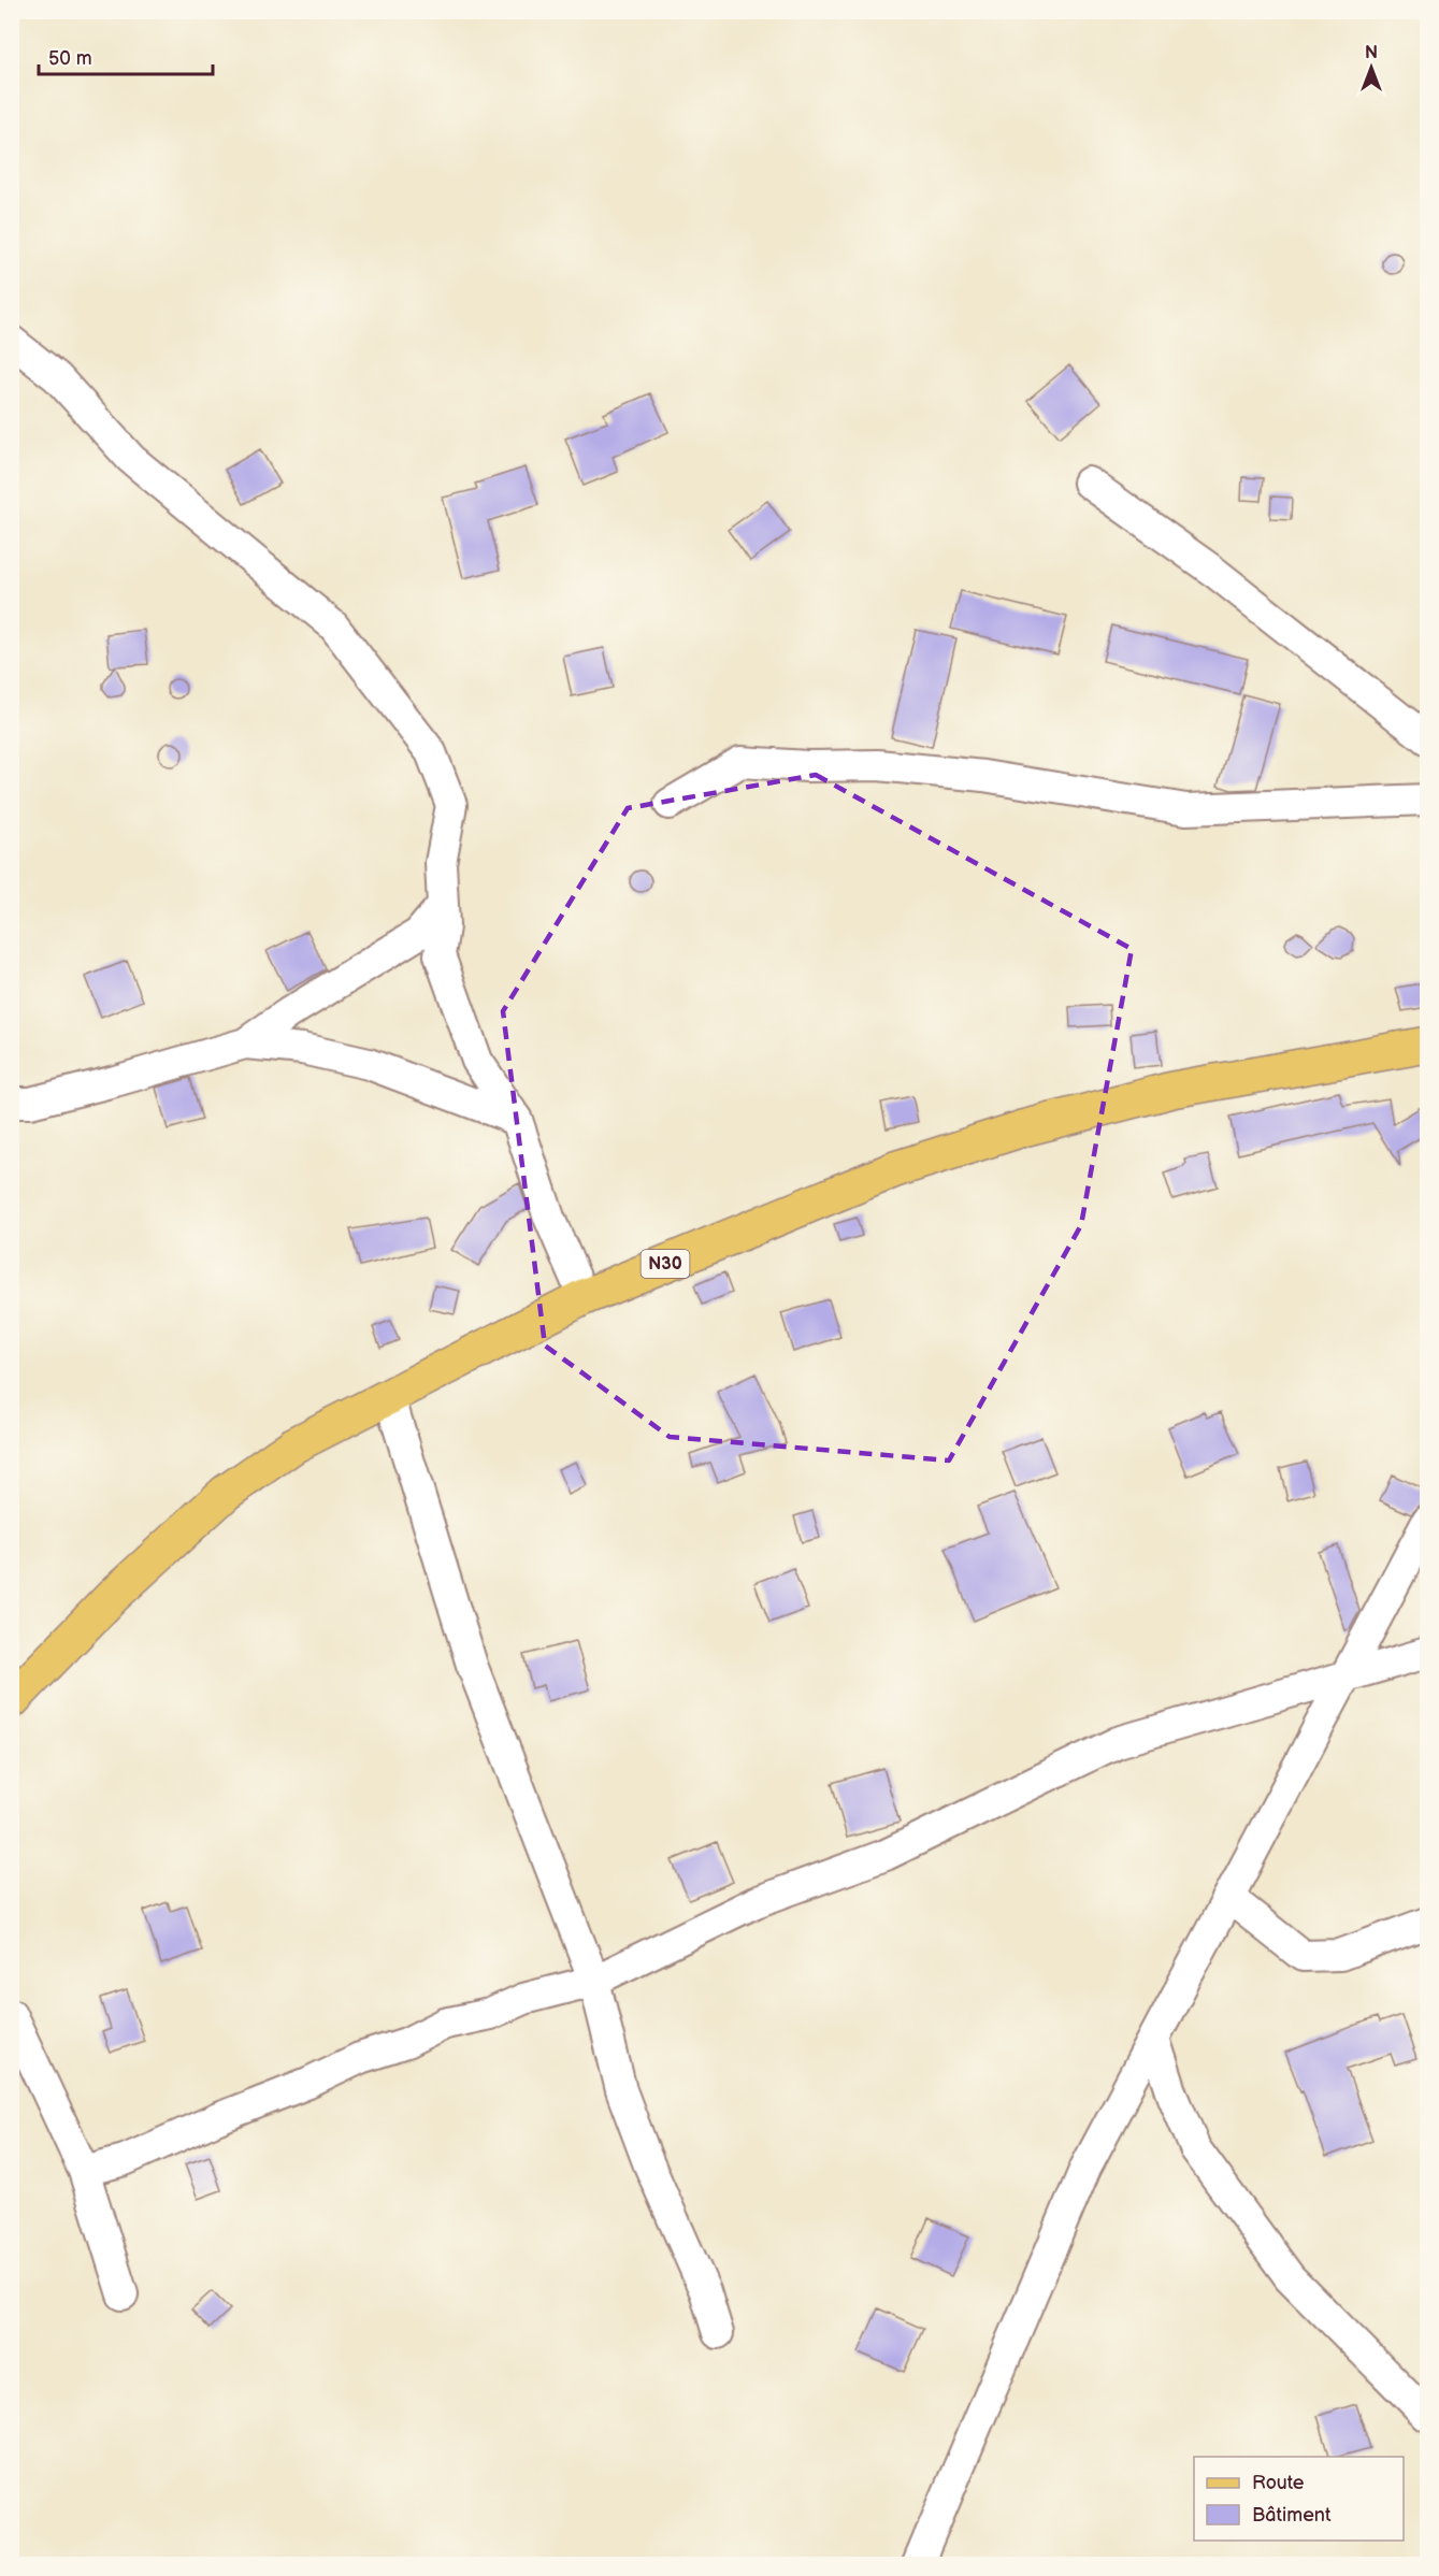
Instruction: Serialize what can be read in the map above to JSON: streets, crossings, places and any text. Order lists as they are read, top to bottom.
{
  "streets": {
    "main road": ["N30"]
  },
  "legend": ["Route", "Bâtiment"],
  "scale_bar": "50 m",
  "north": "top"
}
